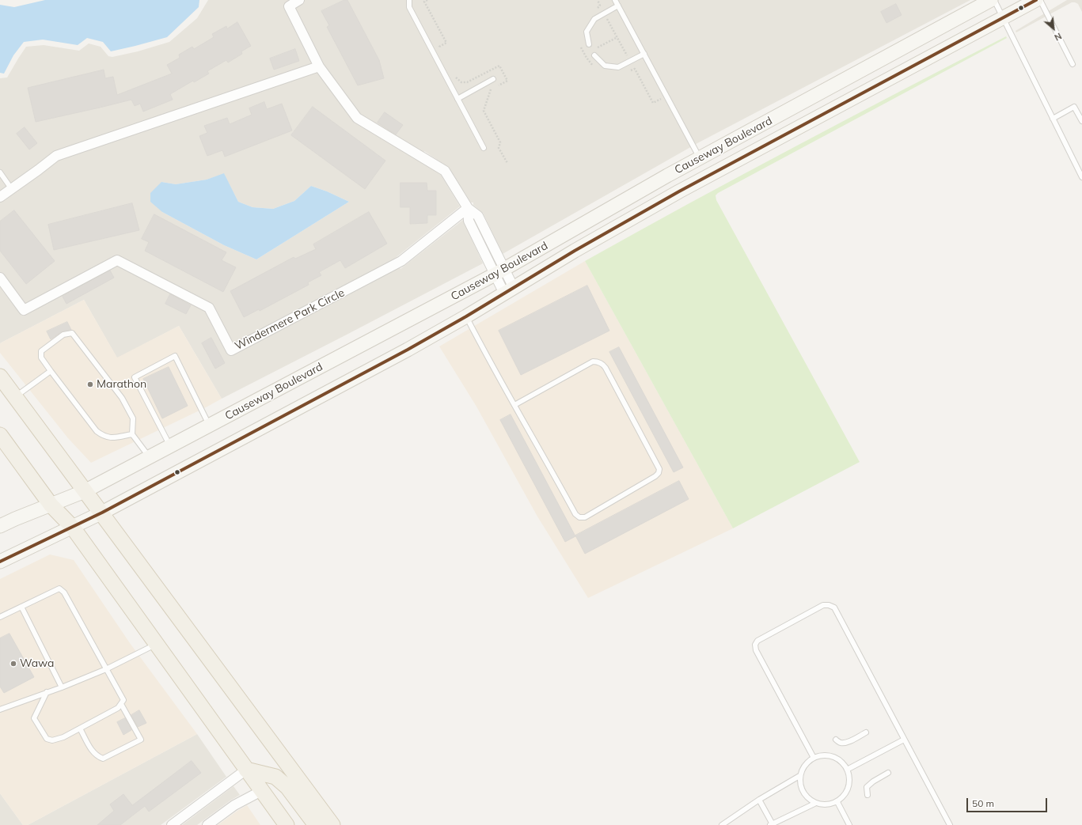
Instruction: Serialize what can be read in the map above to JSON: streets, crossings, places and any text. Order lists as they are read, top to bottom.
{
  "streets": {
    "main road": ["Causeway Boulevard"],
    "street": ["Windermere Park Circle"]
  },
  "places": ["Marathon", "Wawa"],
  "scale_bar": "50 m",
  "north": "bottom right"
}
